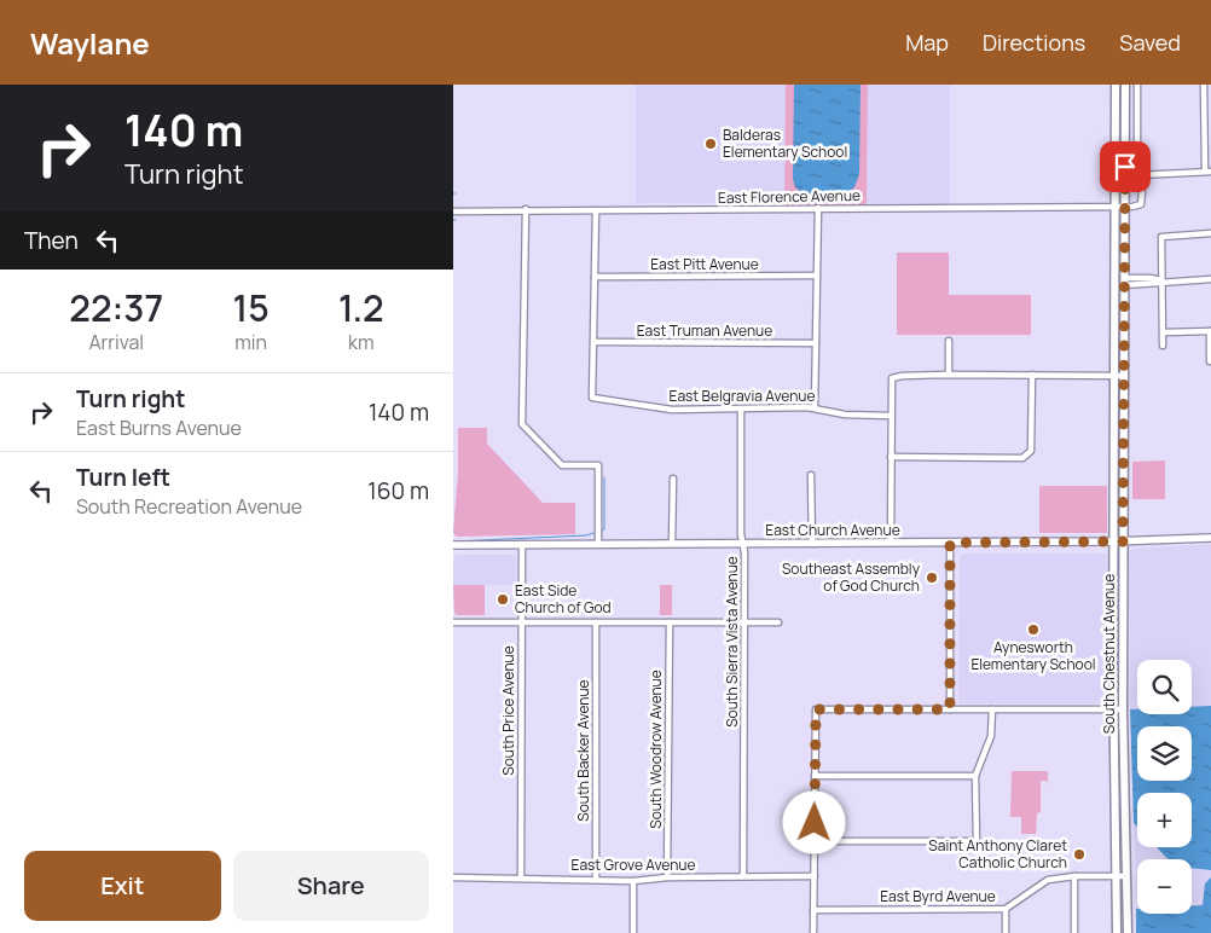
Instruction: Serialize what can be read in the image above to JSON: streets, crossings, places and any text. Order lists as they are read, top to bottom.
{
  "streets": {
    "main road": ["South Chestnut Avenue"],
    "street": [
      "East Florence Avenue",
      "East Pitt Avenue",
      "East Truman Avenue",
      "East Belgravia Avenue",
      "East Church Avenue",
      "South Sierra Vista Avenue",
      "South Price Avenue",
      "South Woodrow Avenue",
      "South Backer Avenue",
      "East Grove Avenue",
      "East Byrd Avenue"
    ]
  },
  "crossings": [
    ["East Florence Avenue", "South Chestnut Avenue"],
    ["East Truman Avenue", "East Belgravia Avenue"],
    ["East Belgravia Avenue", "South Sierra Vista Avenue"],
    ["East Church Avenue", "South Sierra Vista Avenue"],
    ["East Church Avenue", "South Chestnut Avenue"],
    ["East Church Avenue", "South Price Avenue"],
    ["South Sierra Vista Avenue", "East Grove Avenue"],
    ["South Chestnut Avenue", "East Byrd Avenue"],
    ["South Price Avenue", "East Grove Avenue"],
    ["South Woodrow Avenue", "East Grove Avenue"],
    ["South Backer Avenue", "East Grove Avenue"]
  ],
  "places": [
    "Balderas Elementary School",
    "Southeast Assembly of God Church",
    "East Side Church of God",
    "Aynesworth Elementary School",
    "Saint Anthony Claret Catholic Church"
  ],
  "page": {
    "header": "Waylane",
    "nav": ["Map", "Directions", "Saved"],
    "turn": ["140 m", "Turn right"],
    "then": "Then",
    "eta": [
      "22:37",
      "Arrival",
      "15",
      "min",
      "1.2",
      "km"
    ],
    "list": [
      {
        "name": "Turn right",
        "note": "East Burns Avenue",
        "value": "140 m"
      },
      {
        "name": "Turn left",
        "note": "South Recreation Avenue",
        "value": "160 m"
      }
    ],
    "map_buttons": ["+", "−"],
    "buttons": ["Exit", "Share"]
  }
}
